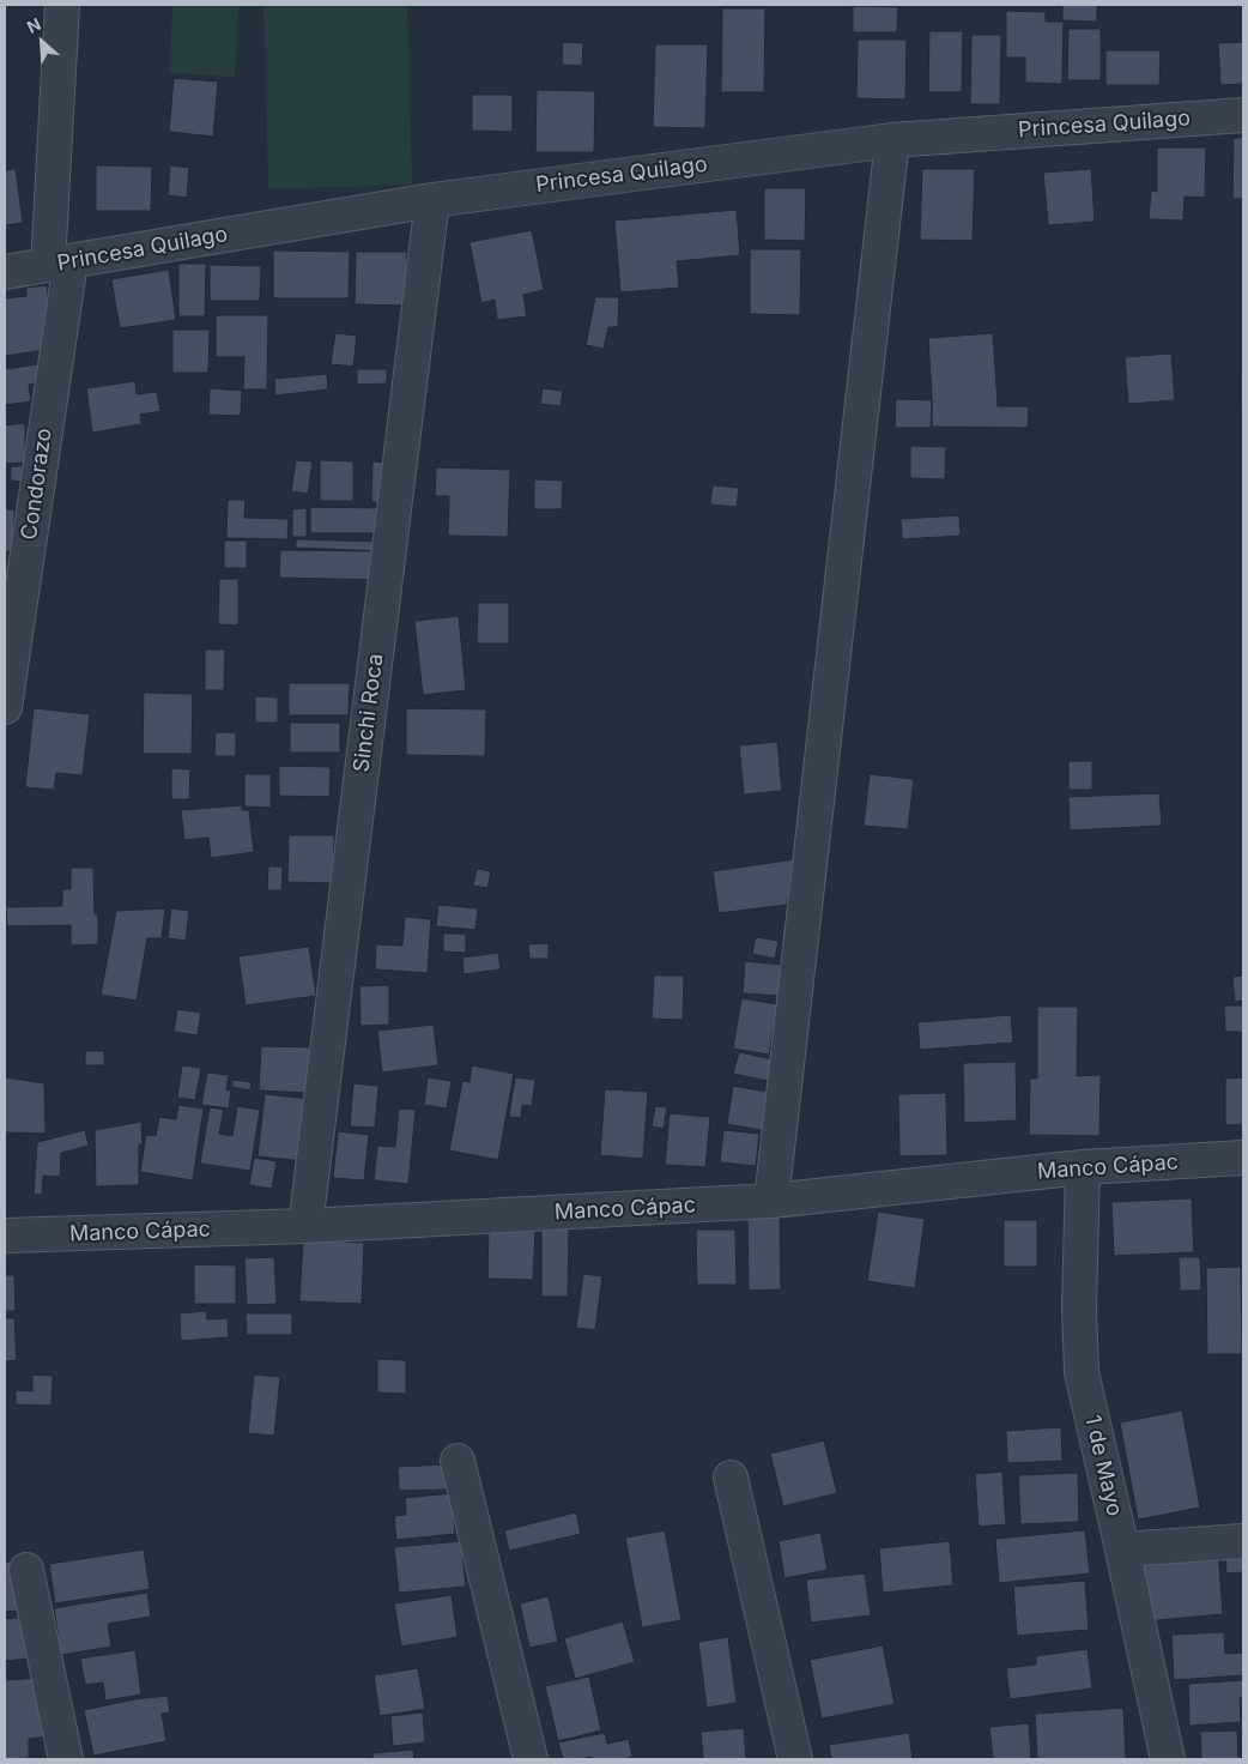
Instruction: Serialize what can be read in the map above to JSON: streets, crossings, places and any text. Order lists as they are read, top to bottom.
{
  "streets": {
    "street": [
      "Princesa Quilago",
      "Condorazo",
      "Sinchi Roca",
      "Manco Cápac",
      "1 de Mayo"
    ]
  },
  "crossings": [
    ["Princesa Quilago", "Condorazo"],
    ["Princesa Quilago", "Sinchi Roca"],
    ["Sinchi Roca", "Manco Cápac"],
    ["Manco Cápac", "1 de Mayo"]
  ],
  "north": "top left"
}
